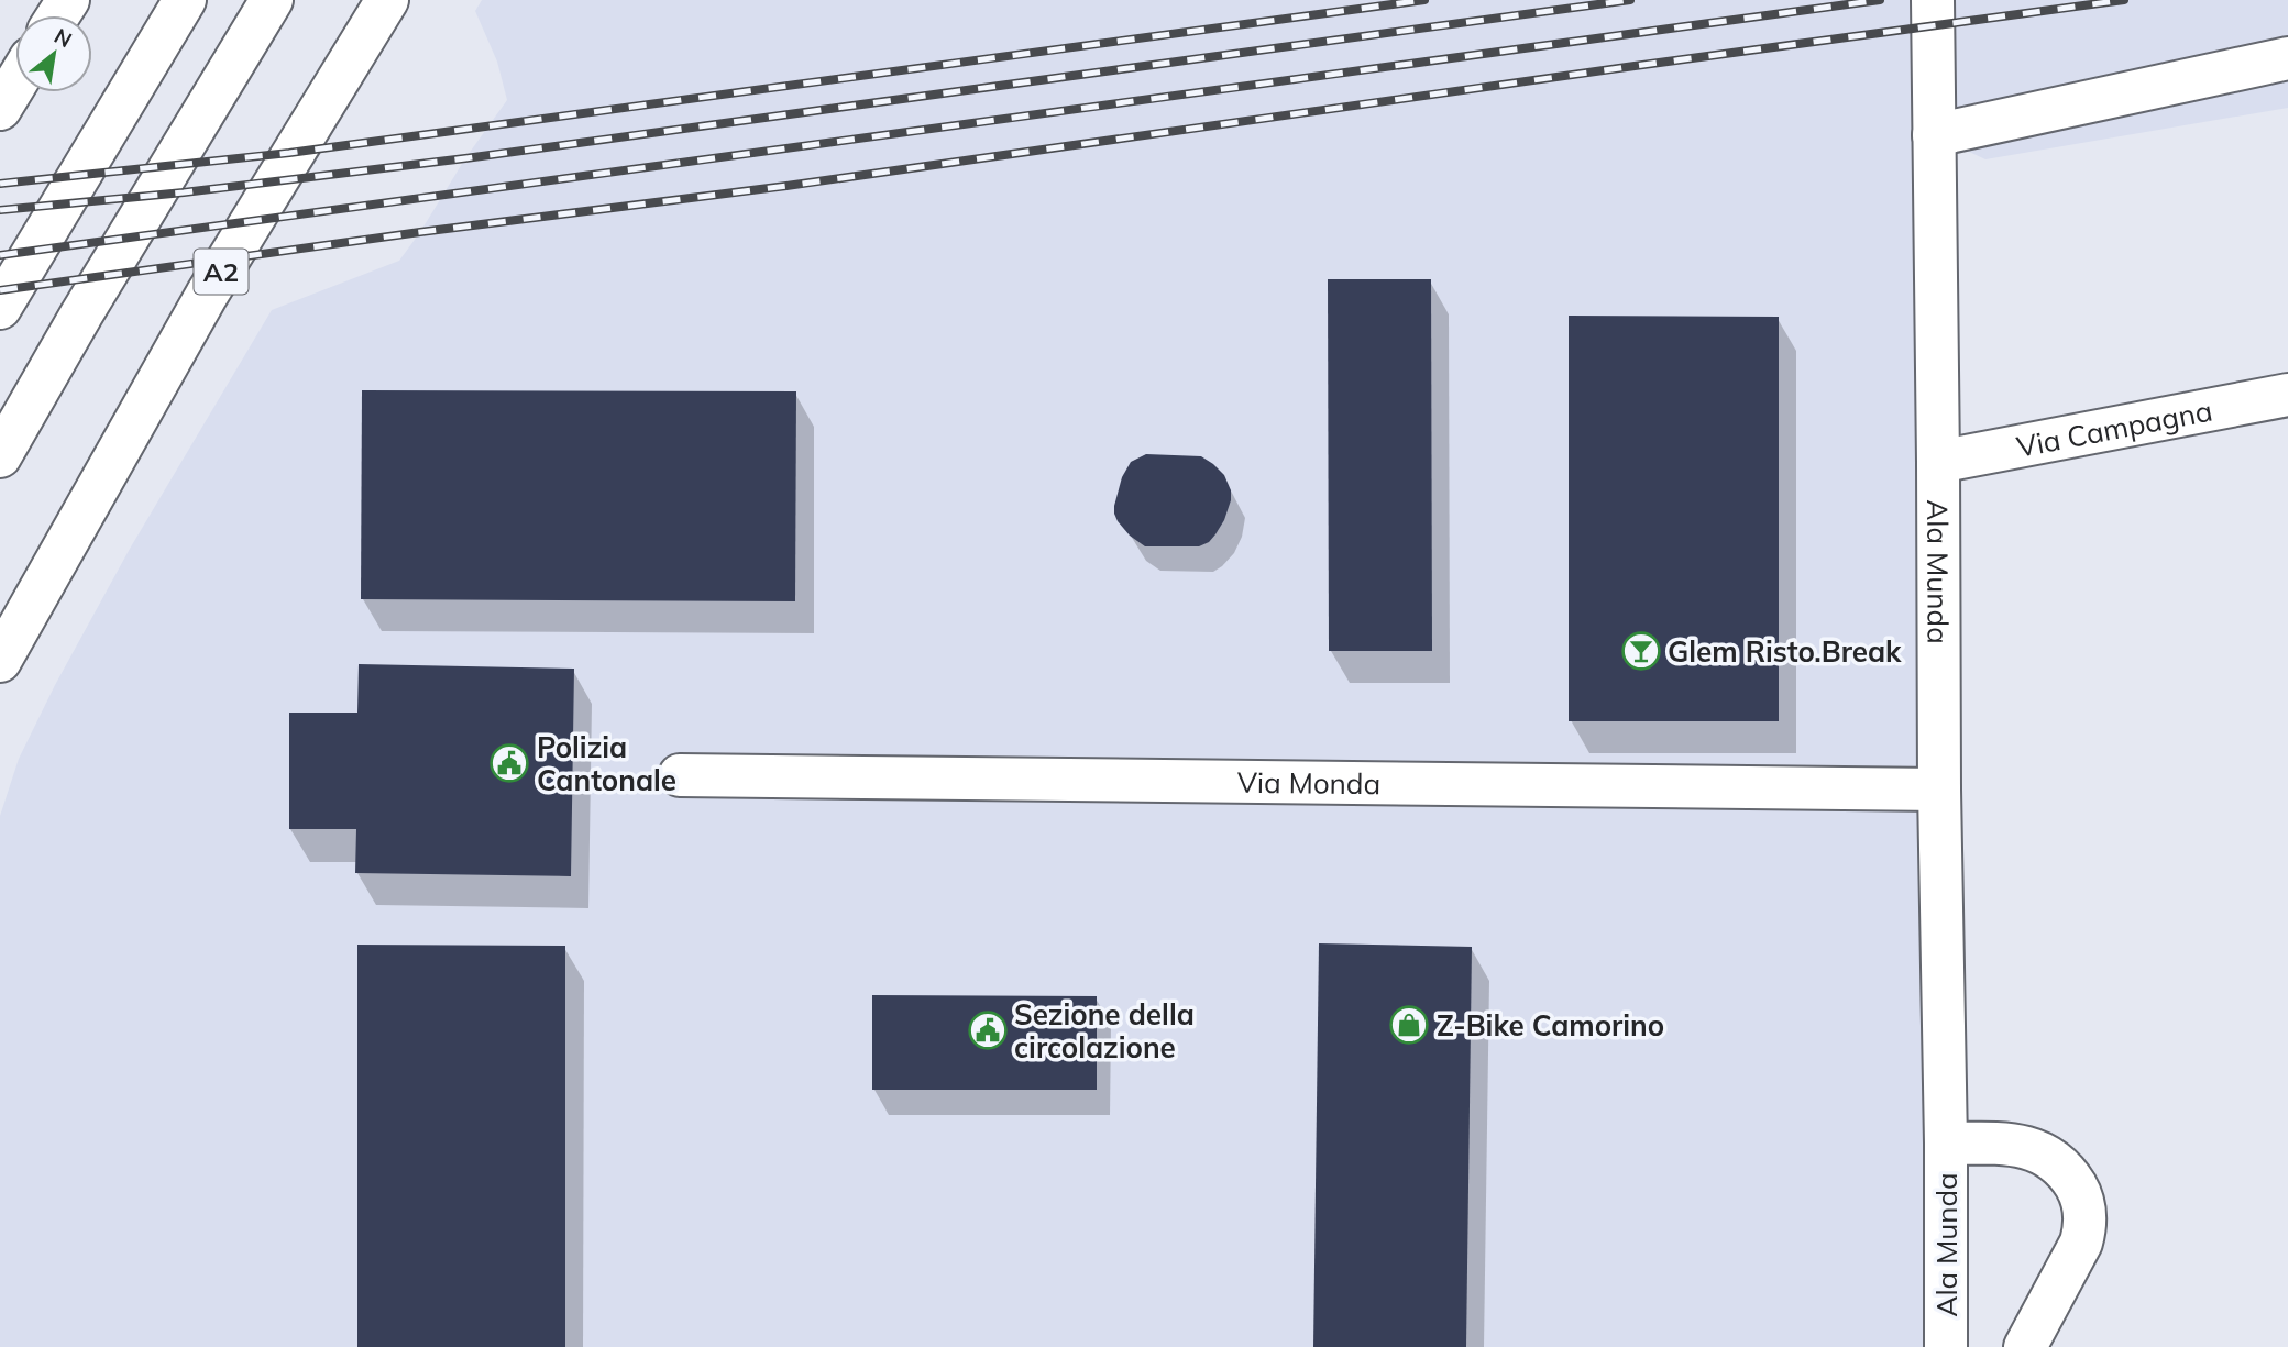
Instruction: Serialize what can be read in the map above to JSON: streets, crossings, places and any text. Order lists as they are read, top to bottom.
{
  "streets": {
    "main road": [
      "A2",
      "Via Campagna",
      "Ala Munda",
      "Via Monda"
    ]
  },
  "crossings": [
    ["Via Campagna", "Ala Munda"],
    ["Ala Munda", "Via Monda"]
  ],
  "places": {
    "bar": ["Glem Risto.Break"],
    "public building": ["Polizia Cantonale", "Sezione della circolazione"],
    "shop": ["Z-Bike Camorino"]
  },
  "north": "top right"
}
